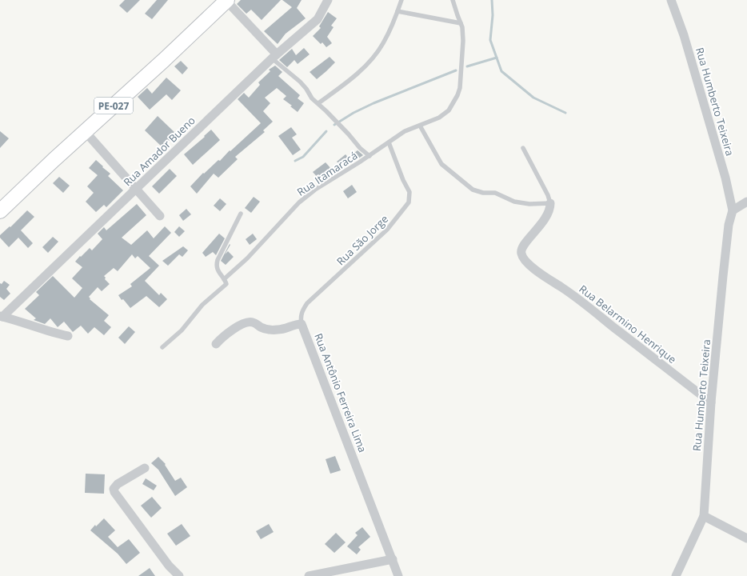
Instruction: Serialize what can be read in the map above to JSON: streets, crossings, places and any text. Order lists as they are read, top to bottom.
{
  "streets": {
    "main road": ["PE-027"],
    "street": [
      "Rua Humberto Teixeira",
      "Rua Amador Bueno",
      "Rua Belarmino Henrique",
      "Rua Antônio Ferreira Lima"
    ],
    "lane": ["Rua Itamaracá", "Rua São Jorge"]
  },
  "crossings": [
    ["Rua Humberto Teixeira", "Rua Belarmino Henrique"],
    ["Rua Itamaracá", "Rua São Jorge"],
    ["Rua São Jorge", "Rua Antônio Ferreira Lima"]
  ]
}
